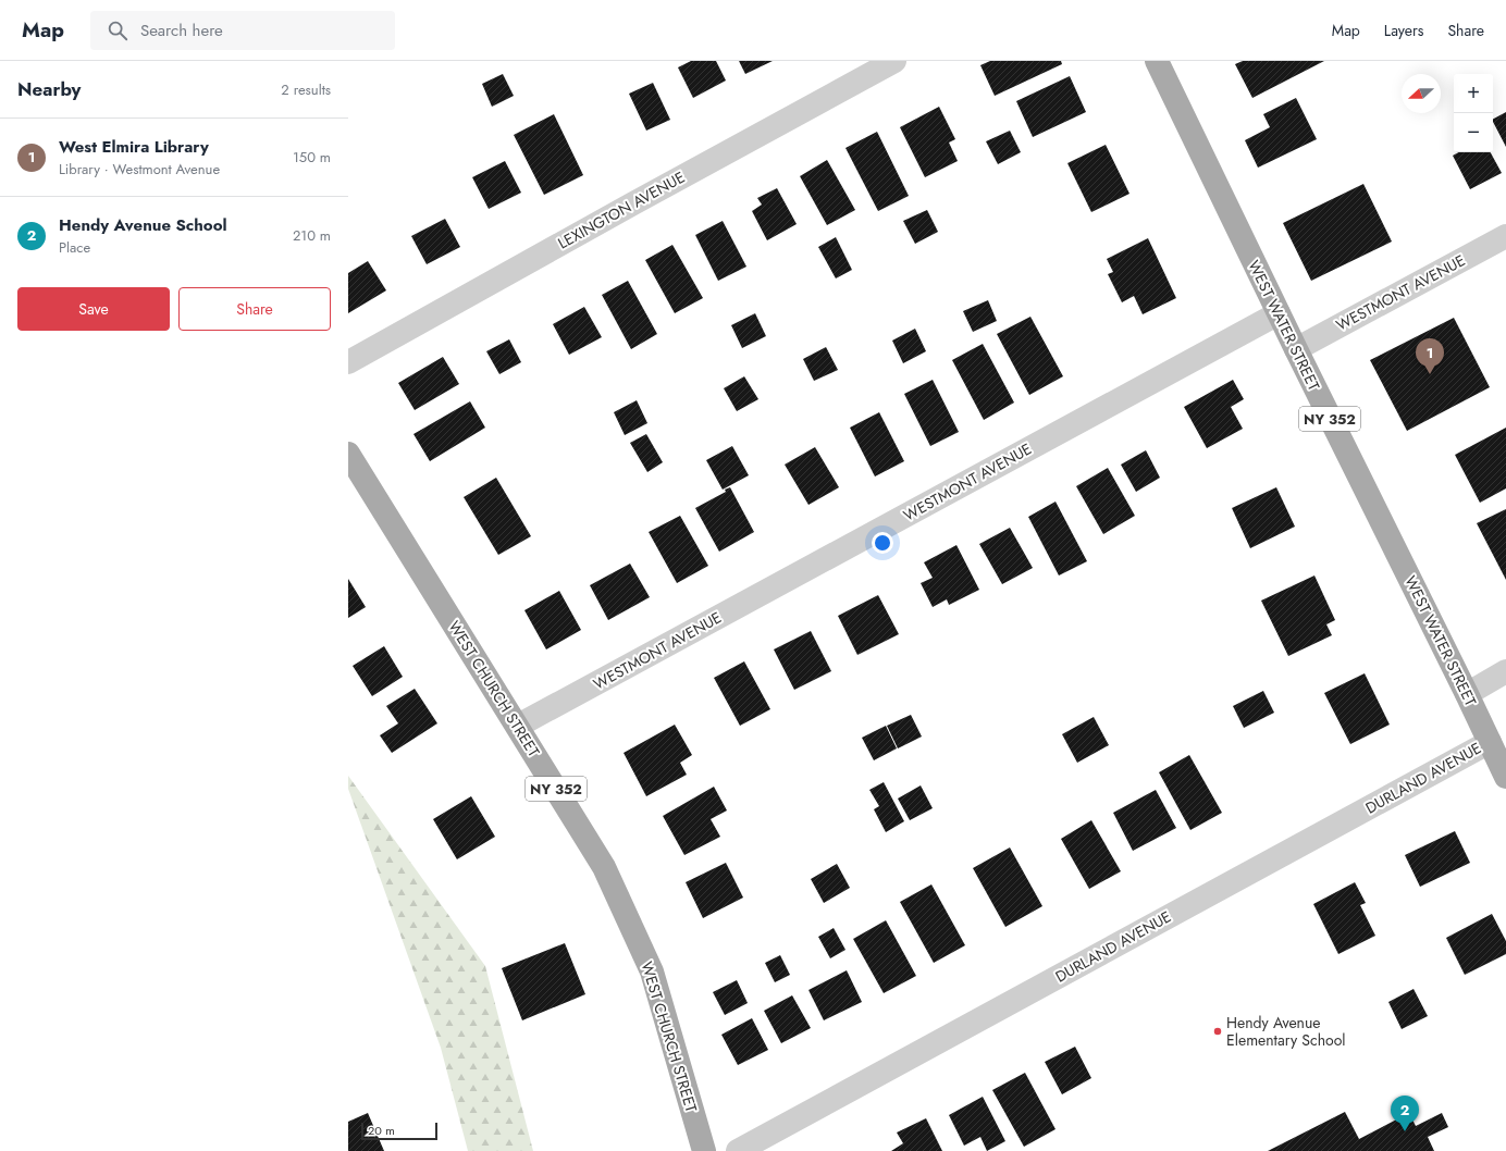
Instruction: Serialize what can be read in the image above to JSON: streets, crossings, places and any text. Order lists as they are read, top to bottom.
{
  "streets": {
    "main road": ["WEST WATER STREET", "NY 352", "WEST CHURCH STREET"],
    "street": ["LEXINGTON AVENUE", "WESTMONT AVENUE", "DURLAND AVENUE"]
  },
  "crossings": [
    ["WESTMONT AVENUE", "WEST WATER STREET"],
    ["WESTMONT AVENUE", "WEST CHURCH STREET"],
    ["WEST WATER STREET", "DURLAND AVENUE"]
  ],
  "places": ["Hendy Avenue Elementary School"],
  "scale_bar": "20 m",
  "north": "left",
  "page": {
    "header": "Map",
    "search": "Search here",
    "nav": ["Map", "Layers", "Share"],
    "heading": ["Nearby", "2 results"],
    "map_buttons": ["+", "−"],
    "list": [
      {
        "mark": "1",
        "name": "West Elmira Library",
        "note": "Library · Westmont Avenue",
        "value": "150 m"
      },
      {
        "mark": "2",
        "name": "Hendy Avenue School",
        "note": "Place",
        "value": "210 m"
      }
    ],
    "buttons": ["Save", "Share"],
    "pins": ["1", "2"],
    "scale": "20 m"
  }
}
